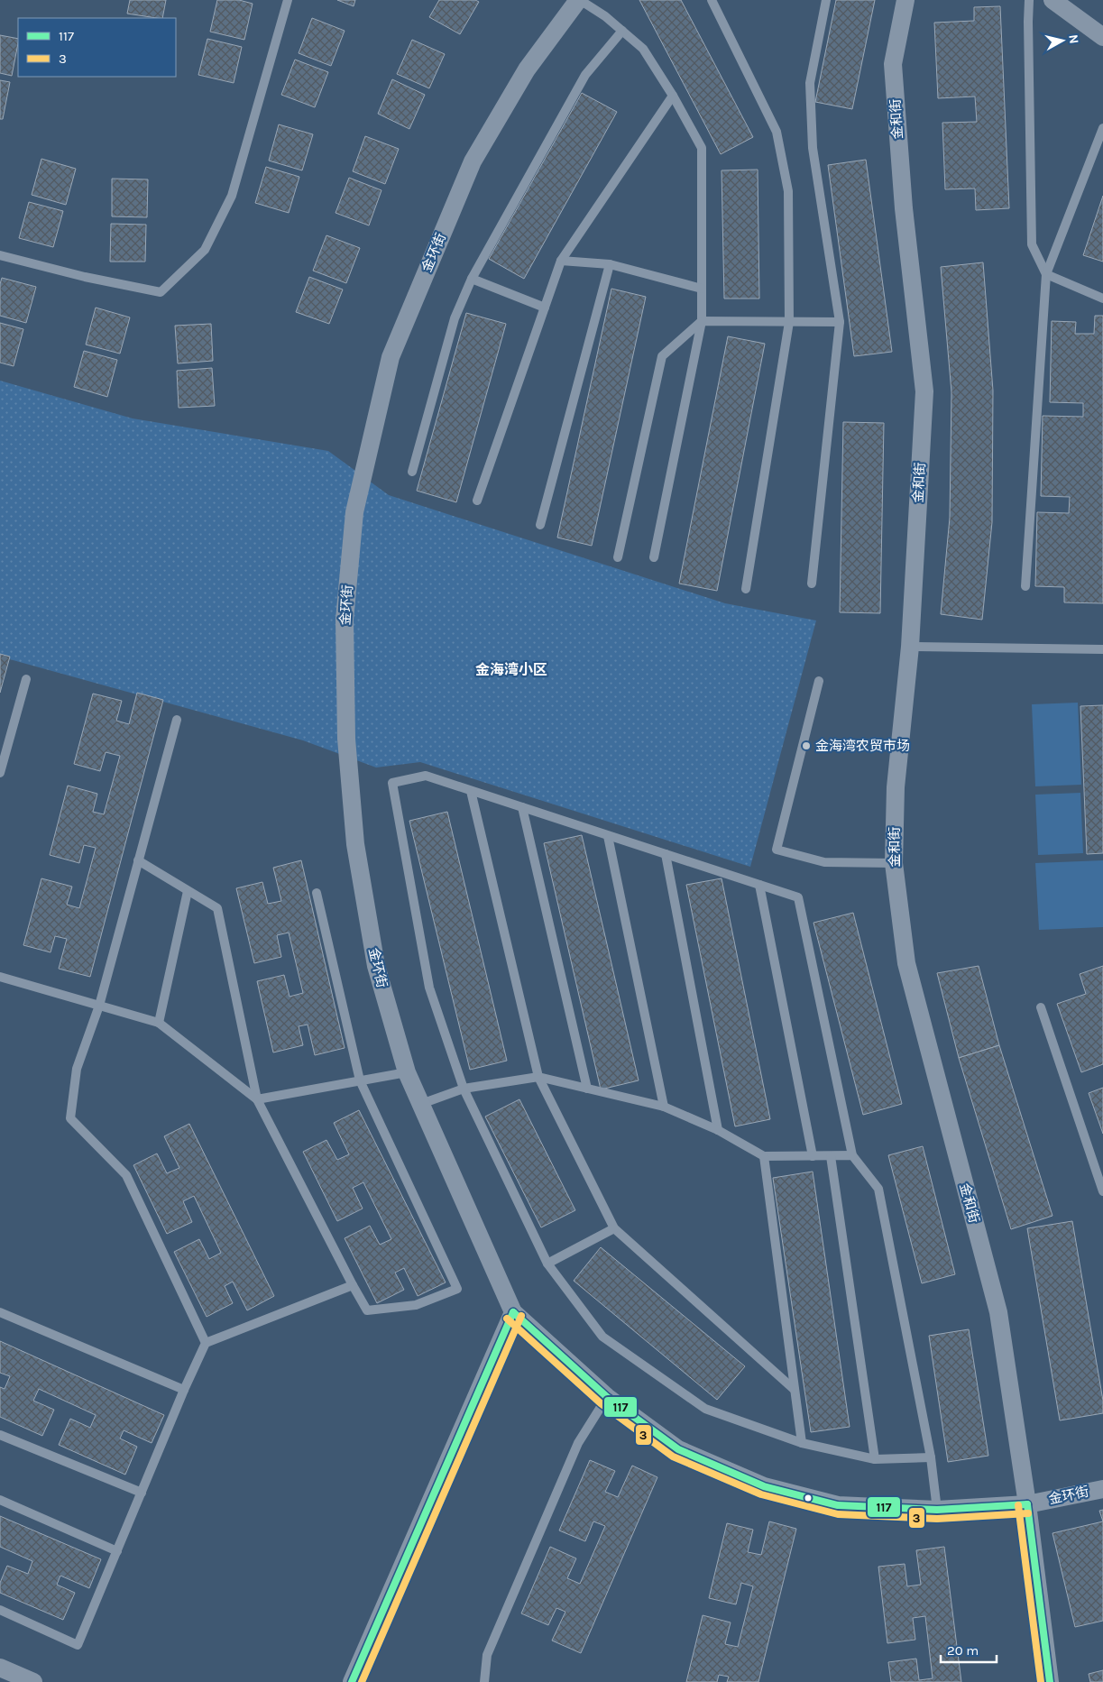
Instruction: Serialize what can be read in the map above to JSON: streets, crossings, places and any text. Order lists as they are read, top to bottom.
{
  "streets": {
    "street": ["金和街", "金环街"]
  },
  "crossings": [
    ["金和街", "金环街"]
  ],
  "districts": ["金海湾小区"],
  "places": ["金海湾农贸市场"],
  "lines": ["transit line 117", "transit line 3"],
  "legend": ["117", "3"],
  "scale_bar": "20 m",
  "north": "right"
}
